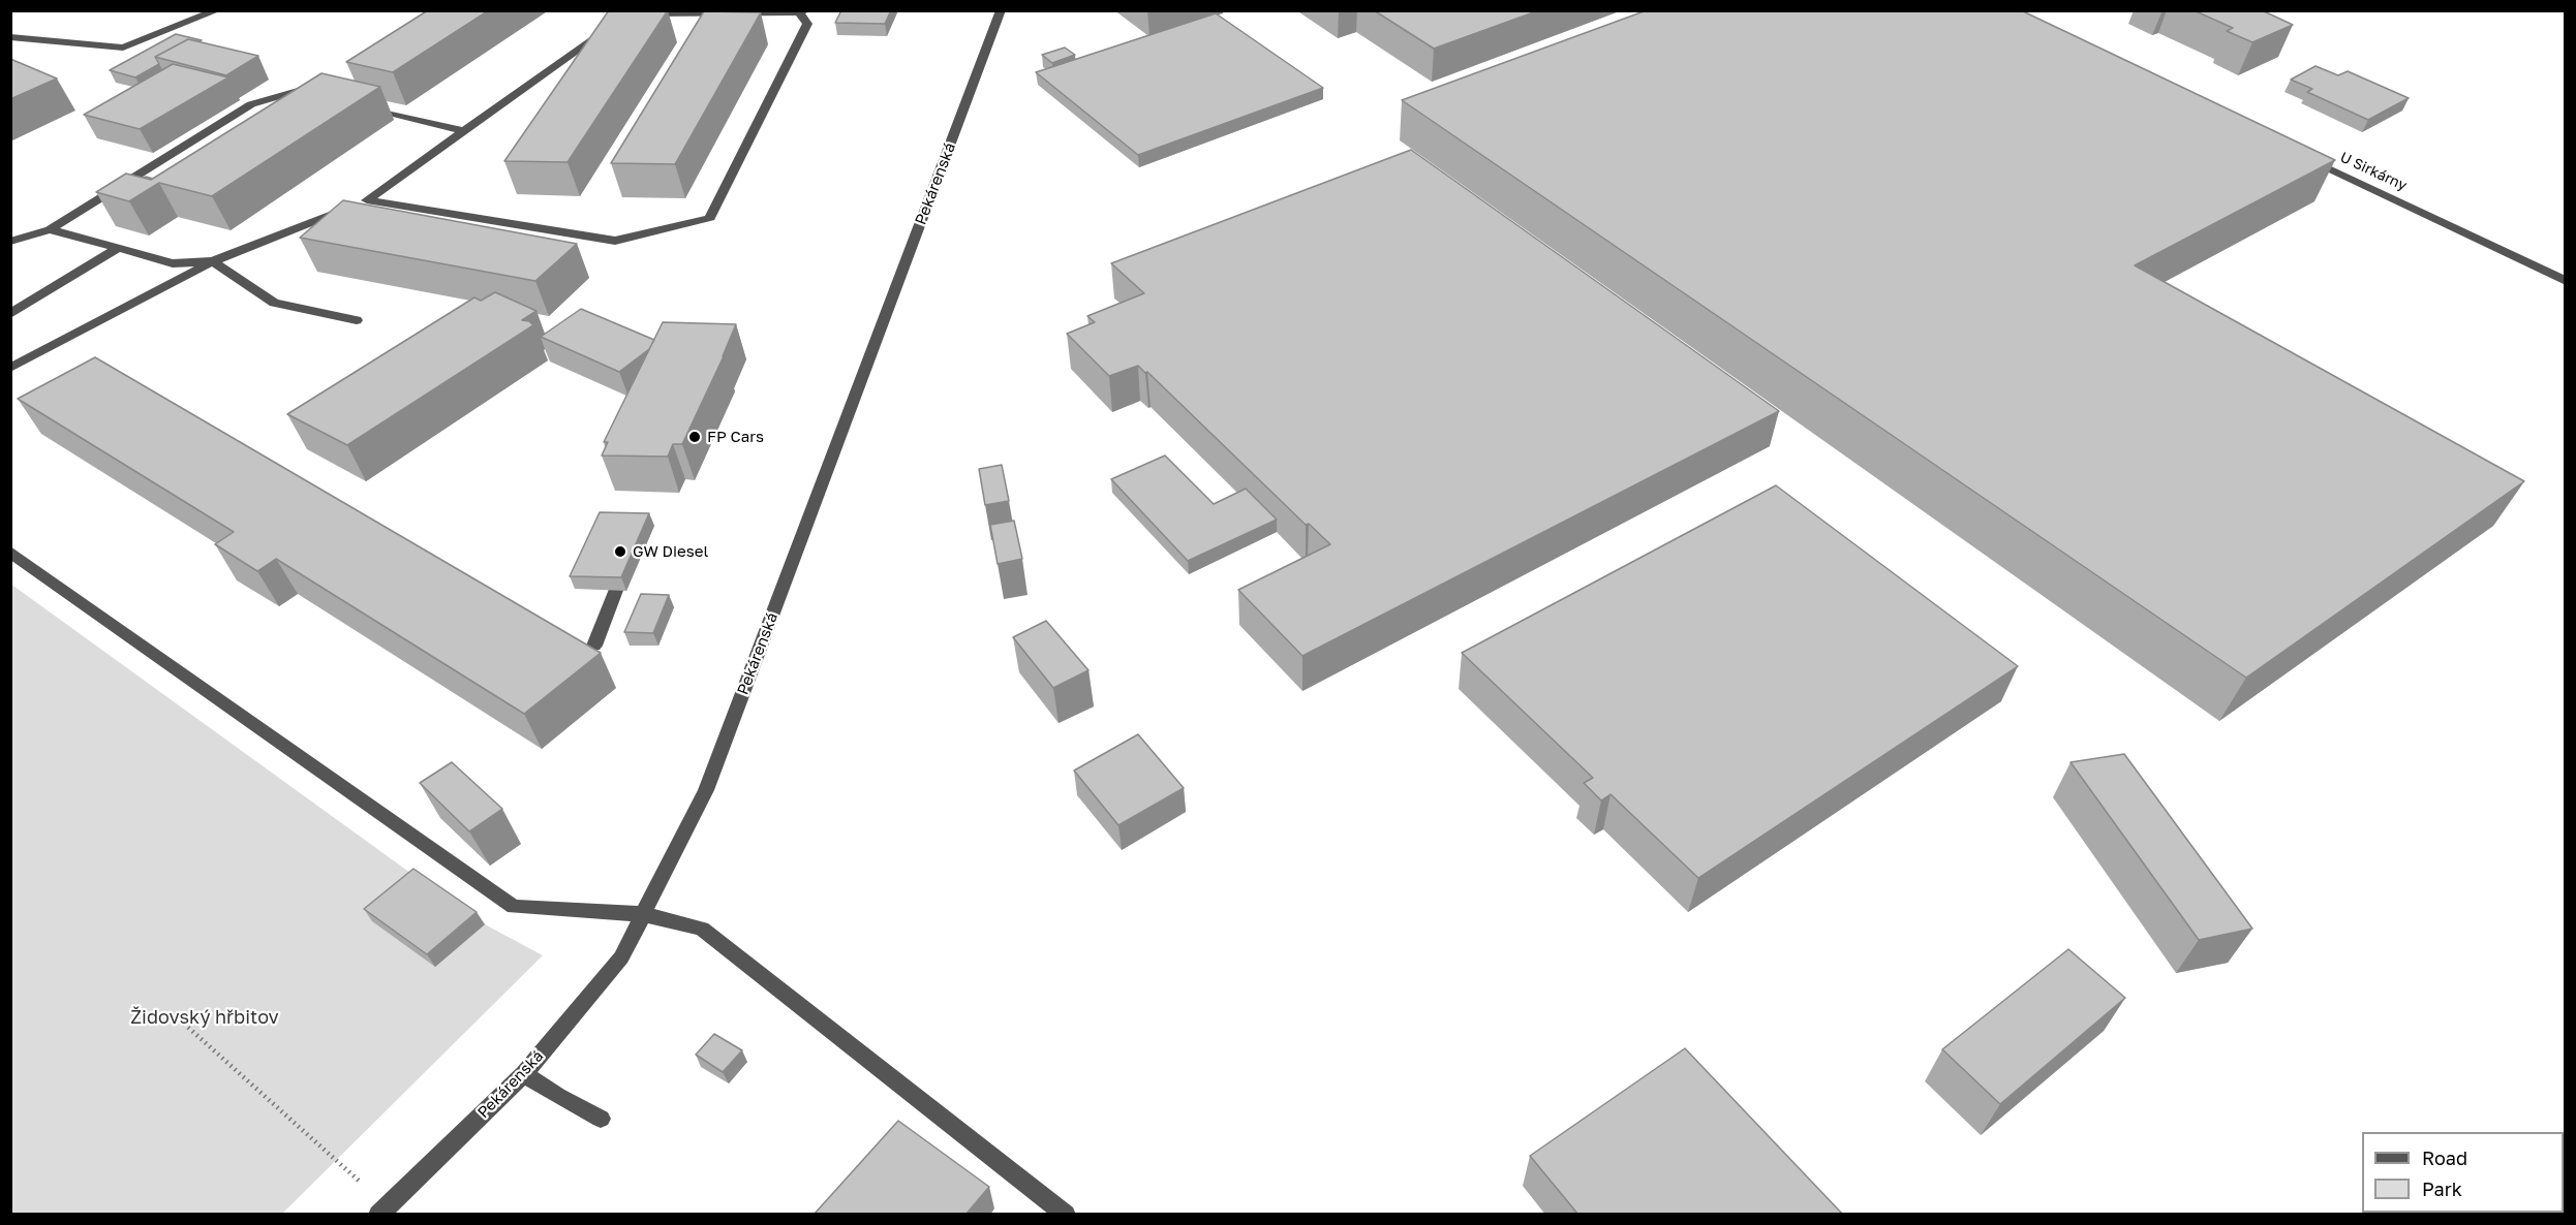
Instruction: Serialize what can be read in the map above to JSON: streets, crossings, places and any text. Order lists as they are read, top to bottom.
{
  "streets": {
    "street": ["U Sirkárny", "Pekárenská"]
  },
  "parks": ["Židovský hřbitov"],
  "places": ["FP Cars", "GW Diesel"],
  "legend": ["Road", "Park"]
}
